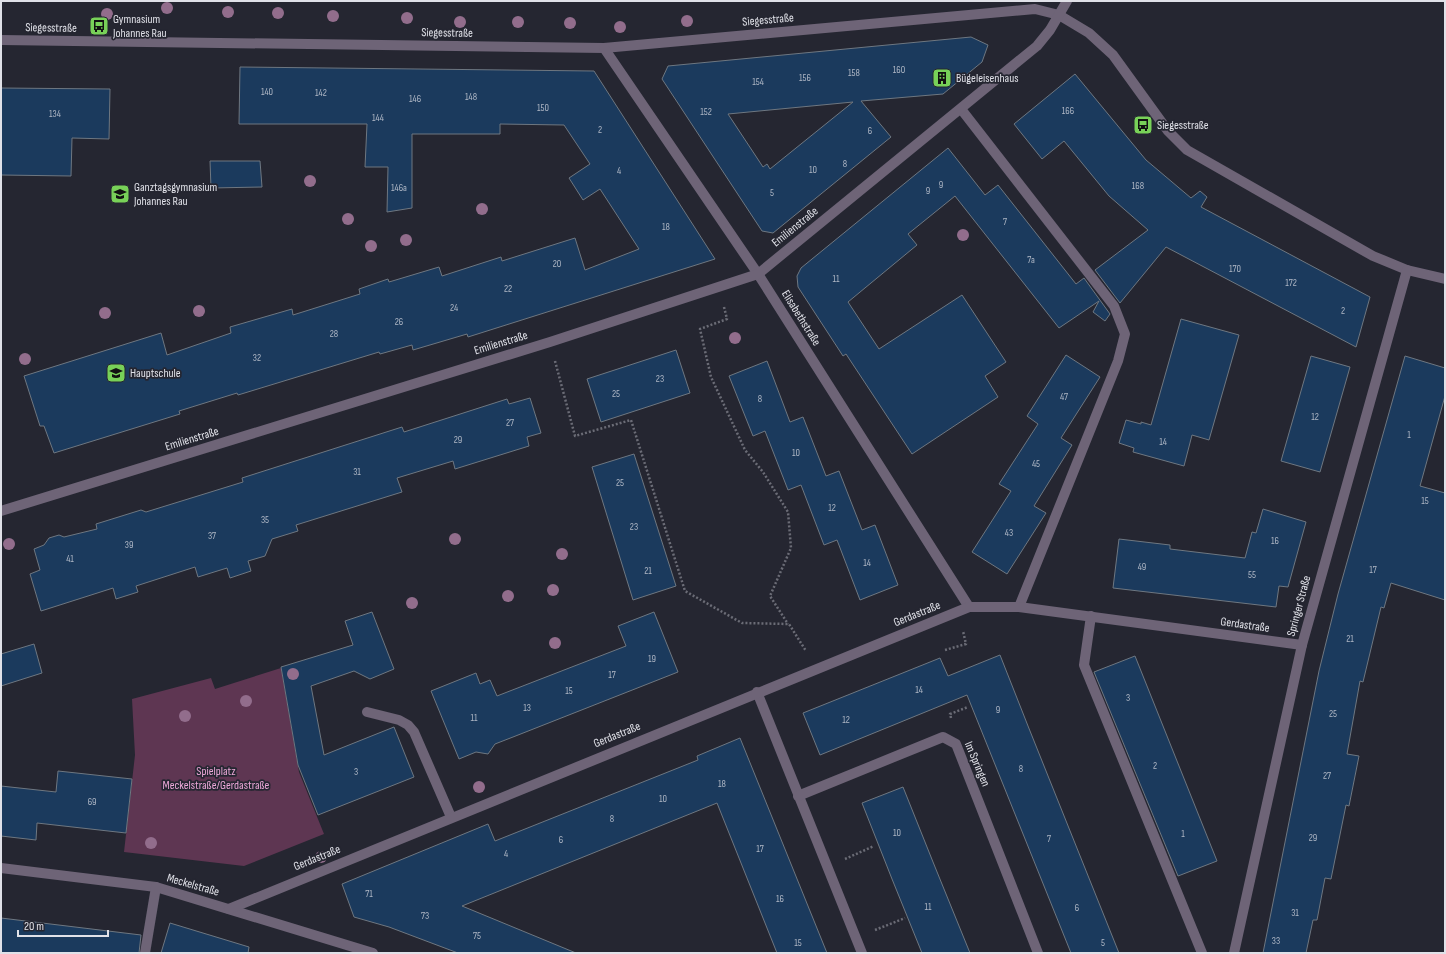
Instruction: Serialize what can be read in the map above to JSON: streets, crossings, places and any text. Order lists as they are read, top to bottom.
{
  "streets": {
    "street": [
      "Siegesstraße",
      "Emilienstraße",
      "Elisabethstraße",
      "Springer Straße",
      "Gerdastraße",
      "Im Springen",
      "Meckelstraße"
    ]
  },
  "crossings": [
    ["Siegesstraße", "Emilienstraße"],
    ["Siegesstraße", "Elisabethstraße"],
    ["Siegesstraße", "Springer Straße"],
    ["Emilienstraße", "Elisabethstraße"],
    ["Elisabethstraße", "Gerdastraße"],
    ["Springer Straße", "Gerdastraße"],
    ["Gerdastraße", "Meckelstraße"]
  ],
  "parks": ["Spielplatz Meckelstraße/Gerdastraße"],
  "places": {
    "bus stop": ["Gymnasium Johannes Rau", "Siegesstraße"],
    "building": ["Bügeleisenhaus"],
    "school or university": ["Ganztagsgymnasium Johannes Rau", "Hauptschule"]
  },
  "house_numbers": [
    "160",
    "158",
    "156",
    "154",
    "140",
    "142",
    "148",
    "146",
    "150",
    "166",
    "152",
    "134",
    "144",
    "2",
    "6",
    "8",
    "10",
    "4",
    "9",
    "168",
    "146a",
    "9",
    "5",
    "7",
    "18",
    "7a",
    "20",
    "170",
    "11",
    "172",
    "22",
    "24",
    "2",
    "26",
    "28",
    "32",
    "23",
    "25",
    "47",
    "8",
    "12",
    "27",
    "1",
    "29",
    "14",
    "10",
    "45",
    "31",
    "25",
    "15",
    "12",
    "35",
    "23",
    "43",
    "37",
    "16",
    "39",
    "41",
    "14",
    "49",
    "17",
    "21",
    "55",
    "21",
    "19",
    "17",
    "14",
    "15",
    "3",
    "13",
    "9",
    "25",
    "11",
    "12",
    "2",
    "8",
    "3",
    "27",
    "18",
    "10",
    "69",
    "8",
    "10",
    "1",
    "29",
    "7",
    "6",
    "17",
    "4",
    "71",
    "16",
    "11",
    "6",
    "31",
    "73",
    "75",
    "33",
    "15",
    "5"
  ],
  "scale_bar": "20 m"
}
